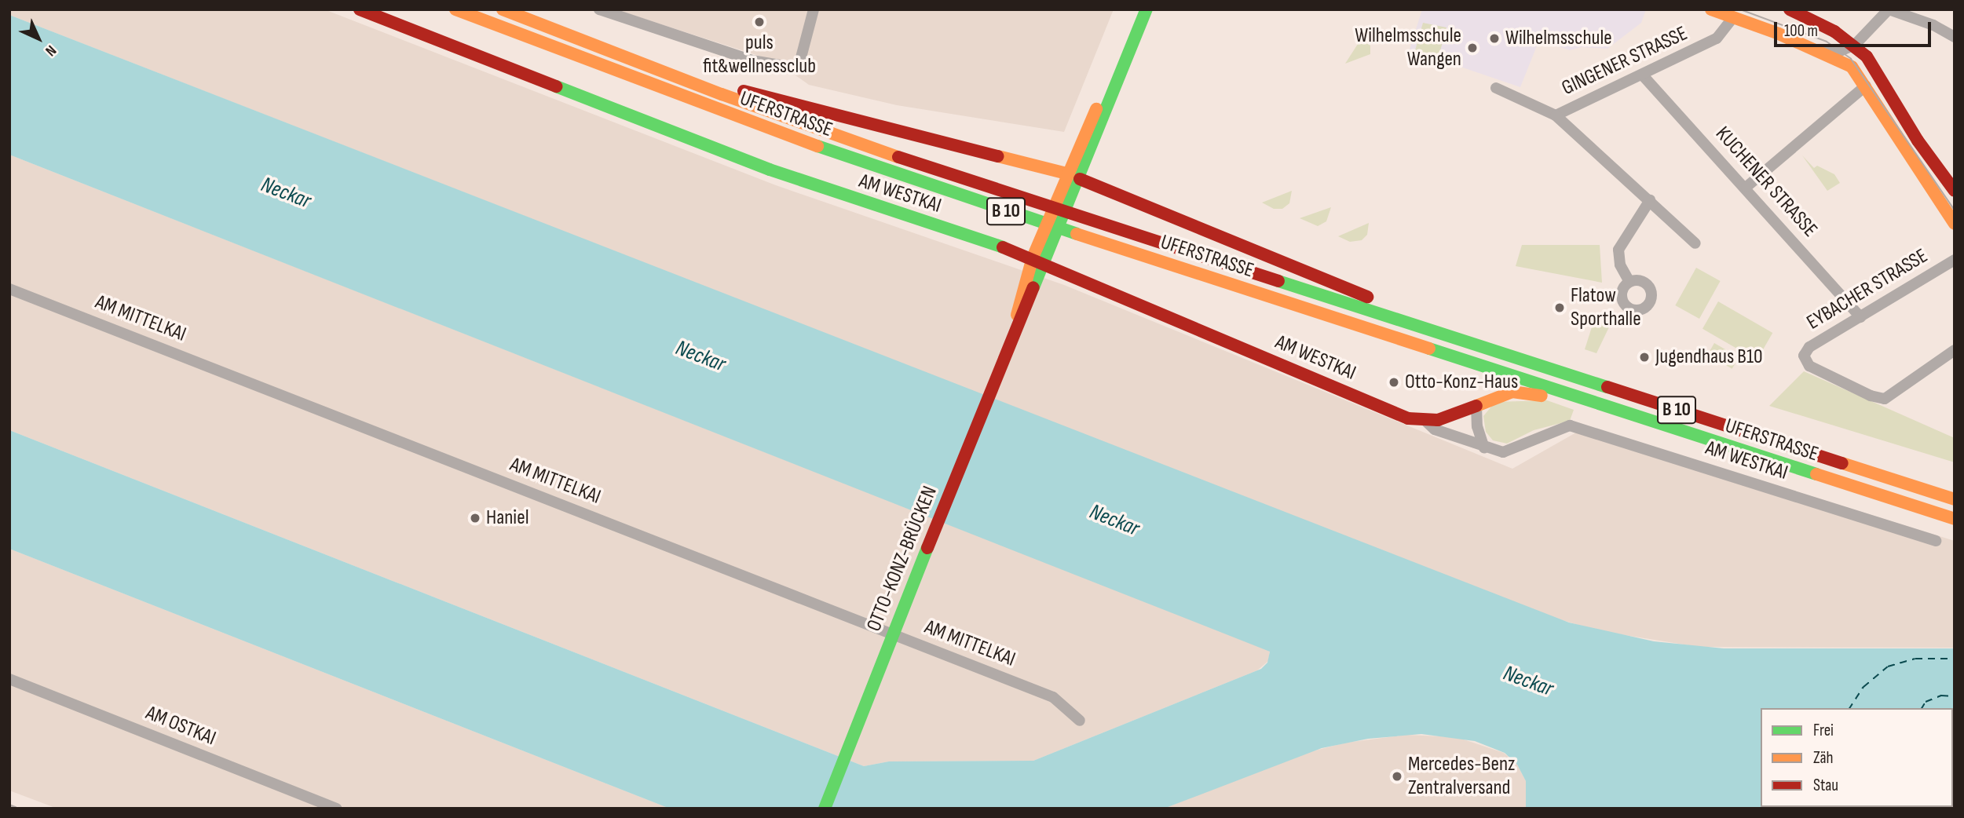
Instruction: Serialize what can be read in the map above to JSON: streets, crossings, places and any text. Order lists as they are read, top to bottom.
{
  "streets": {
    "main road": [
      "UFERSTRASSE",
      "AM WESTKAI",
      "B 10",
      "OTTO-KONZ-BRÜCKEN"
    ],
    "street": [
      "GINGENER STRASSE",
      "KUCHENER STRASSE",
      "EYBACHER STRASSE",
      "AM MITTELKAI",
      "AM OSTKAI"
    ]
  },
  "crossings": [
    ["GINGENER STRASSE", "KUCHENER STRASSE"],
    ["UFERSTRASSE", "B 10"],
    ["KUCHENER STRASSE", "EYBACHER STRASSE"],
    ["AM WESTKAI", "B 10"],
    ["AM WESTKAI", "OTTO-KONZ-BRÜCKEN"],
    ["B 10", "OTTO-KONZ-BRÜCKEN"],
    ["AM MITTELKAI", "OTTO-KONZ-BRÜCKEN"]
  ],
  "water": ["Neckar"],
  "places": [
    "puls fit&wellnessclub",
    "Wilhelmsschule",
    "Wilhelmsschule Wangen",
    "Flatow Sporthalle",
    "Jugendhaus B10",
    "Otto-Konz-Haus",
    "Haniel",
    "Mercedes-Benz Zentralversand"
  ],
  "legend": ["Frei", "Zäh", "Stau"],
  "scale_bar": "100 m",
  "north": "bottom right"
}
